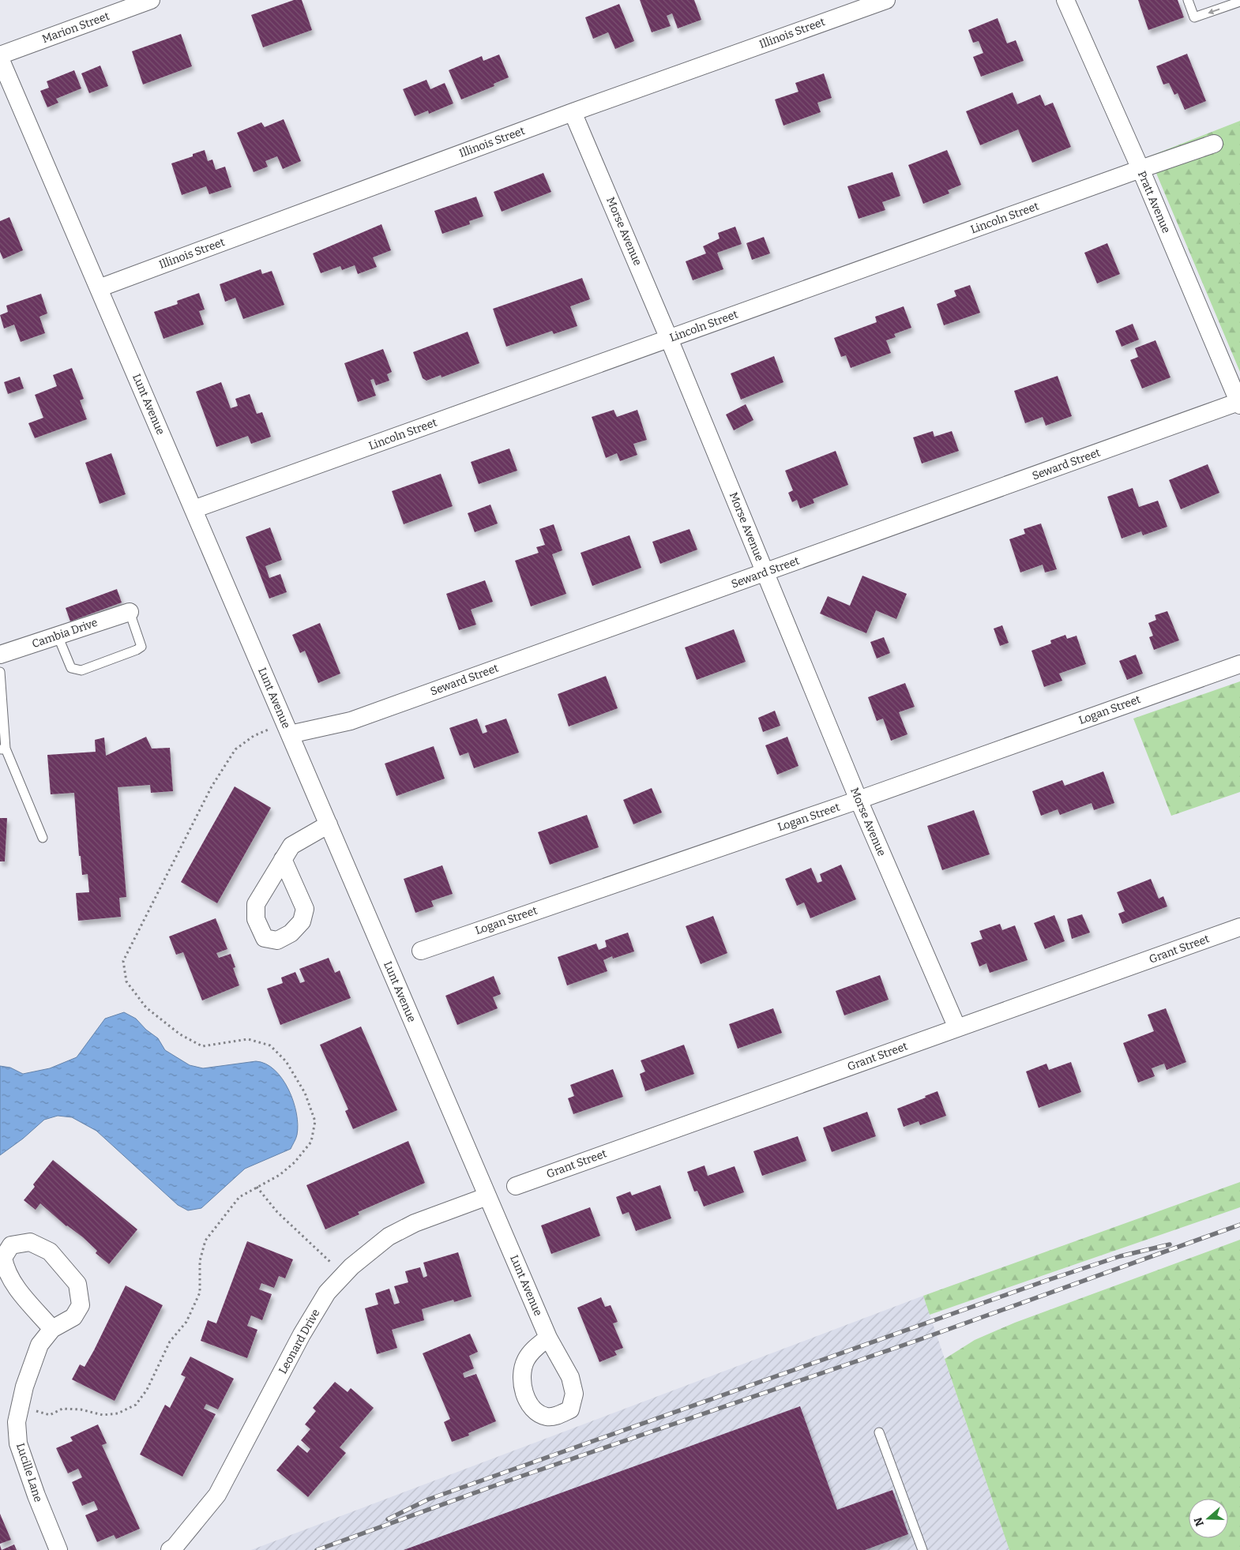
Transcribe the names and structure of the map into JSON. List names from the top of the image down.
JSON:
{
  "streets": {
    "street": [
      "Marion Street",
      "Illinois Street",
      "Pratt Avenue",
      "Lincoln Street",
      "Morse Avenue",
      "Lunt Avenue",
      "Seward Street",
      "Cambia Drive",
      "Logan Street",
      "Grant Street",
      "Leonard Drive",
      "Lucille Lane"
    ]
  },
  "crossings": [
    ["Marion Street", "Lunt Avenue"],
    ["Illinois Street", "Morse Avenue"],
    ["Illinois Street", "Lunt Avenue"],
    ["Pratt Avenue", "Lincoln Street"],
    ["Pratt Avenue", "Seward Street"],
    ["Lincoln Street", "Morse Avenue"],
    ["Lincoln Street", "Lunt Avenue"],
    ["Morse Avenue", "Seward Street"],
    ["Morse Avenue", "Logan Street"],
    ["Morse Avenue", "Grant Street"],
    ["Lunt Avenue", "Seward Street"],
    ["Lunt Avenue", "Leonard Drive"]
  ],
  "north": "left"
}
